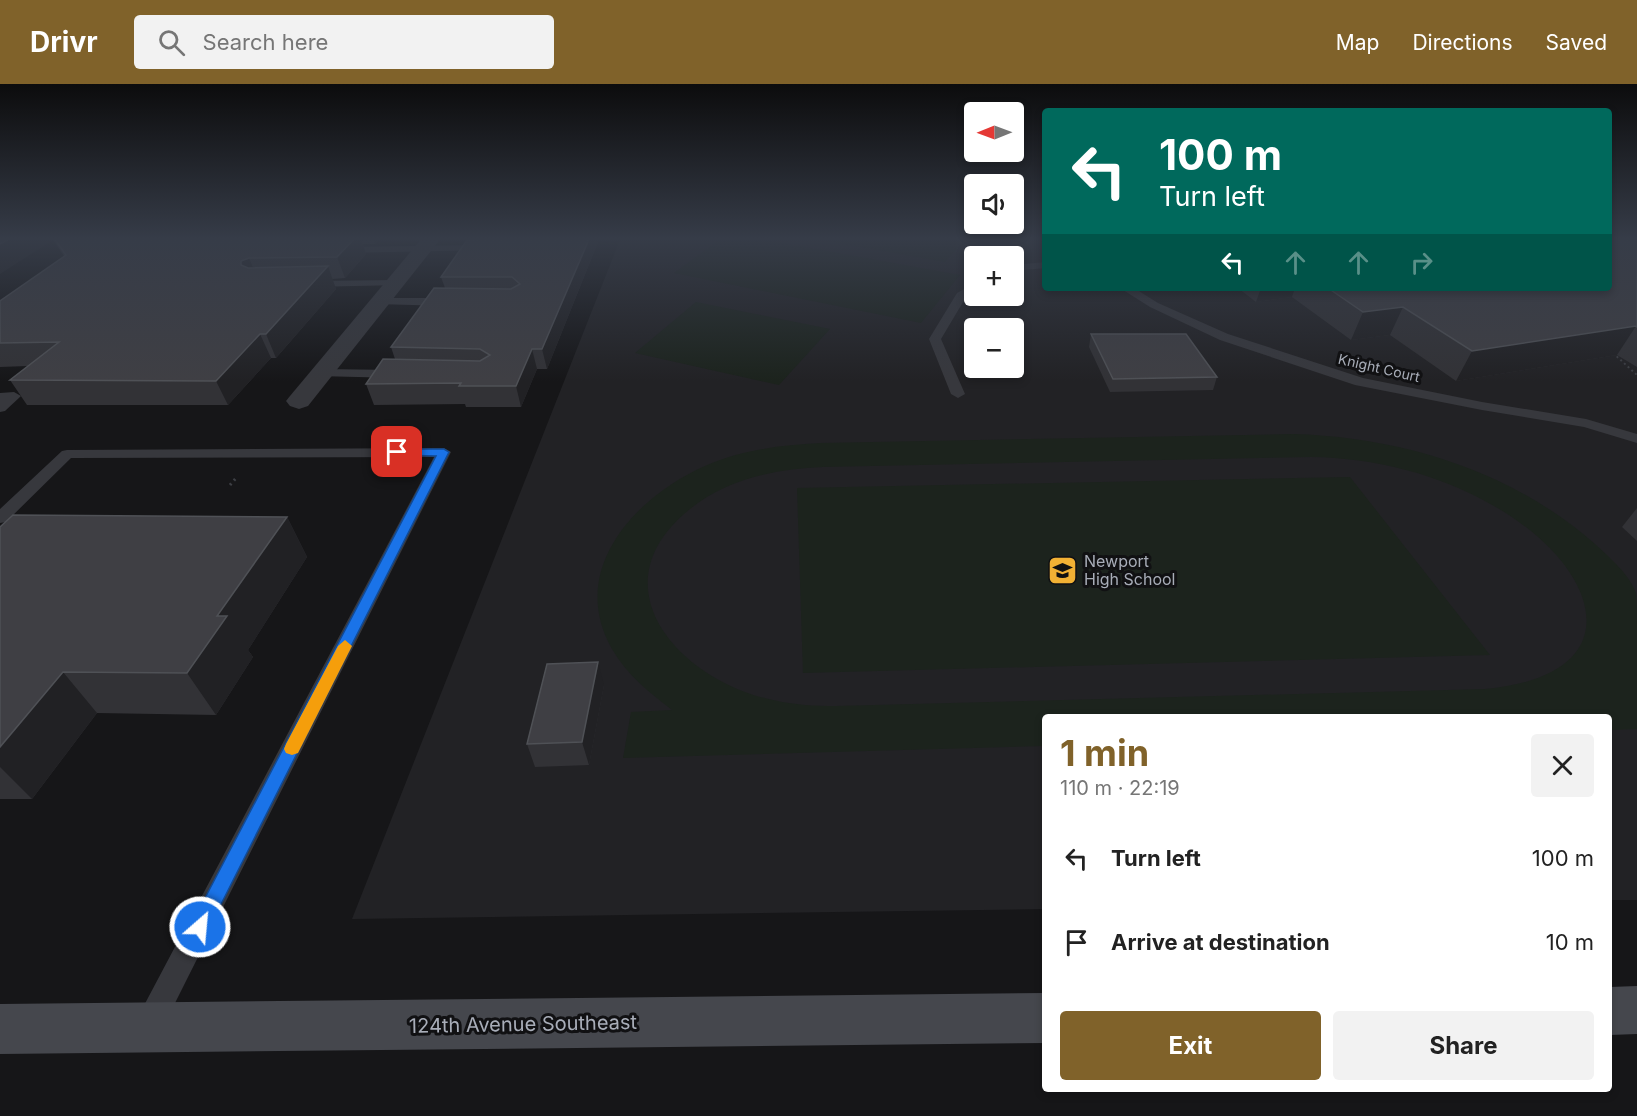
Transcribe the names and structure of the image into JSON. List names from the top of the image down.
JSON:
{
  "streets": {
    "street": ["124th Avenue Southeast"],
    "lane": ["Knight Court"]
  },
  "places": {
    "school or university": ["Newport High School"]
  },
  "north": "left",
  "page": {
    "header": "Drivr",
    "search": "Search here",
    "nav": ["Map", "Directions", "Saved"],
    "map_buttons": ["+", "−"],
    "turn": ["100 m", "Turn left"],
    "heading": ["1 min", "110 m · 22:19"],
    "list": [
      {
        "name": "Turn left",
        "value": "100 m"
      },
      {
        "name": "Arrive at destination",
        "value": "10 m"
      }
    ],
    "buttons": ["Exit", "Share"]
  }
}
